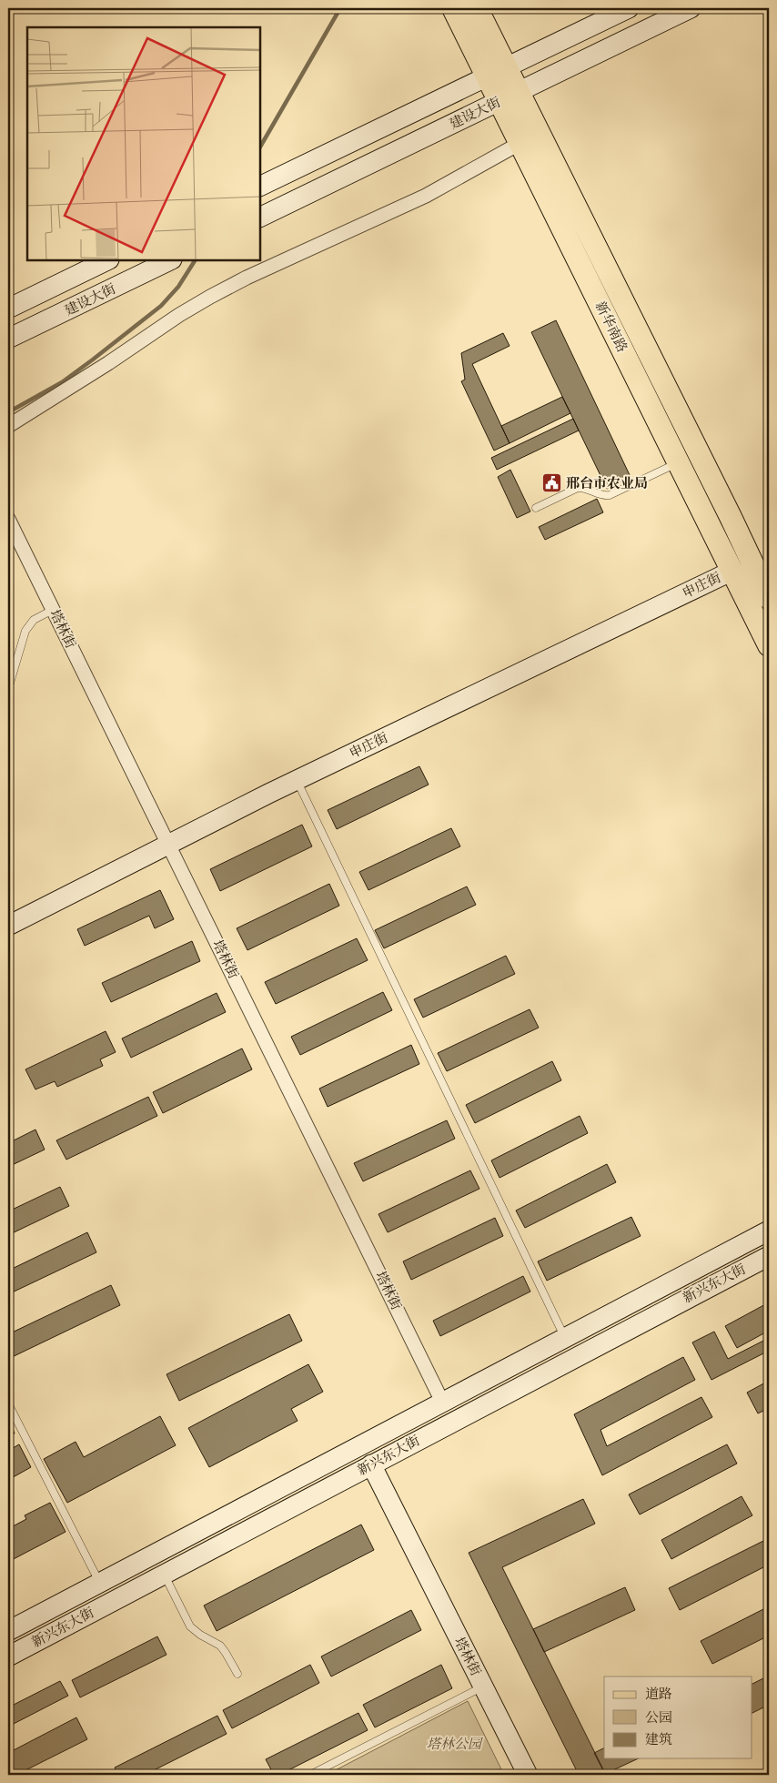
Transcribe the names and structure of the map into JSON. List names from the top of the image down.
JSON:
{
  "streets": {
    "main road": ["新华南路"],
    "street": [
      "建设大街",
      "申庄街",
      "塔林街",
      "新兴东大街"
    ]
  },
  "crossings": [
    ["建设大街", "新华南路"],
    ["新华南路", "申庄街"],
    ["申庄街", "塔林街"],
    ["塔林街", "新兴东大街"]
  ],
  "parks": ["塔林公园"],
  "places": {
    "public building": ["邢台市农业局"]
  },
  "legend": ["道路", "公园", "建筑"]
}
